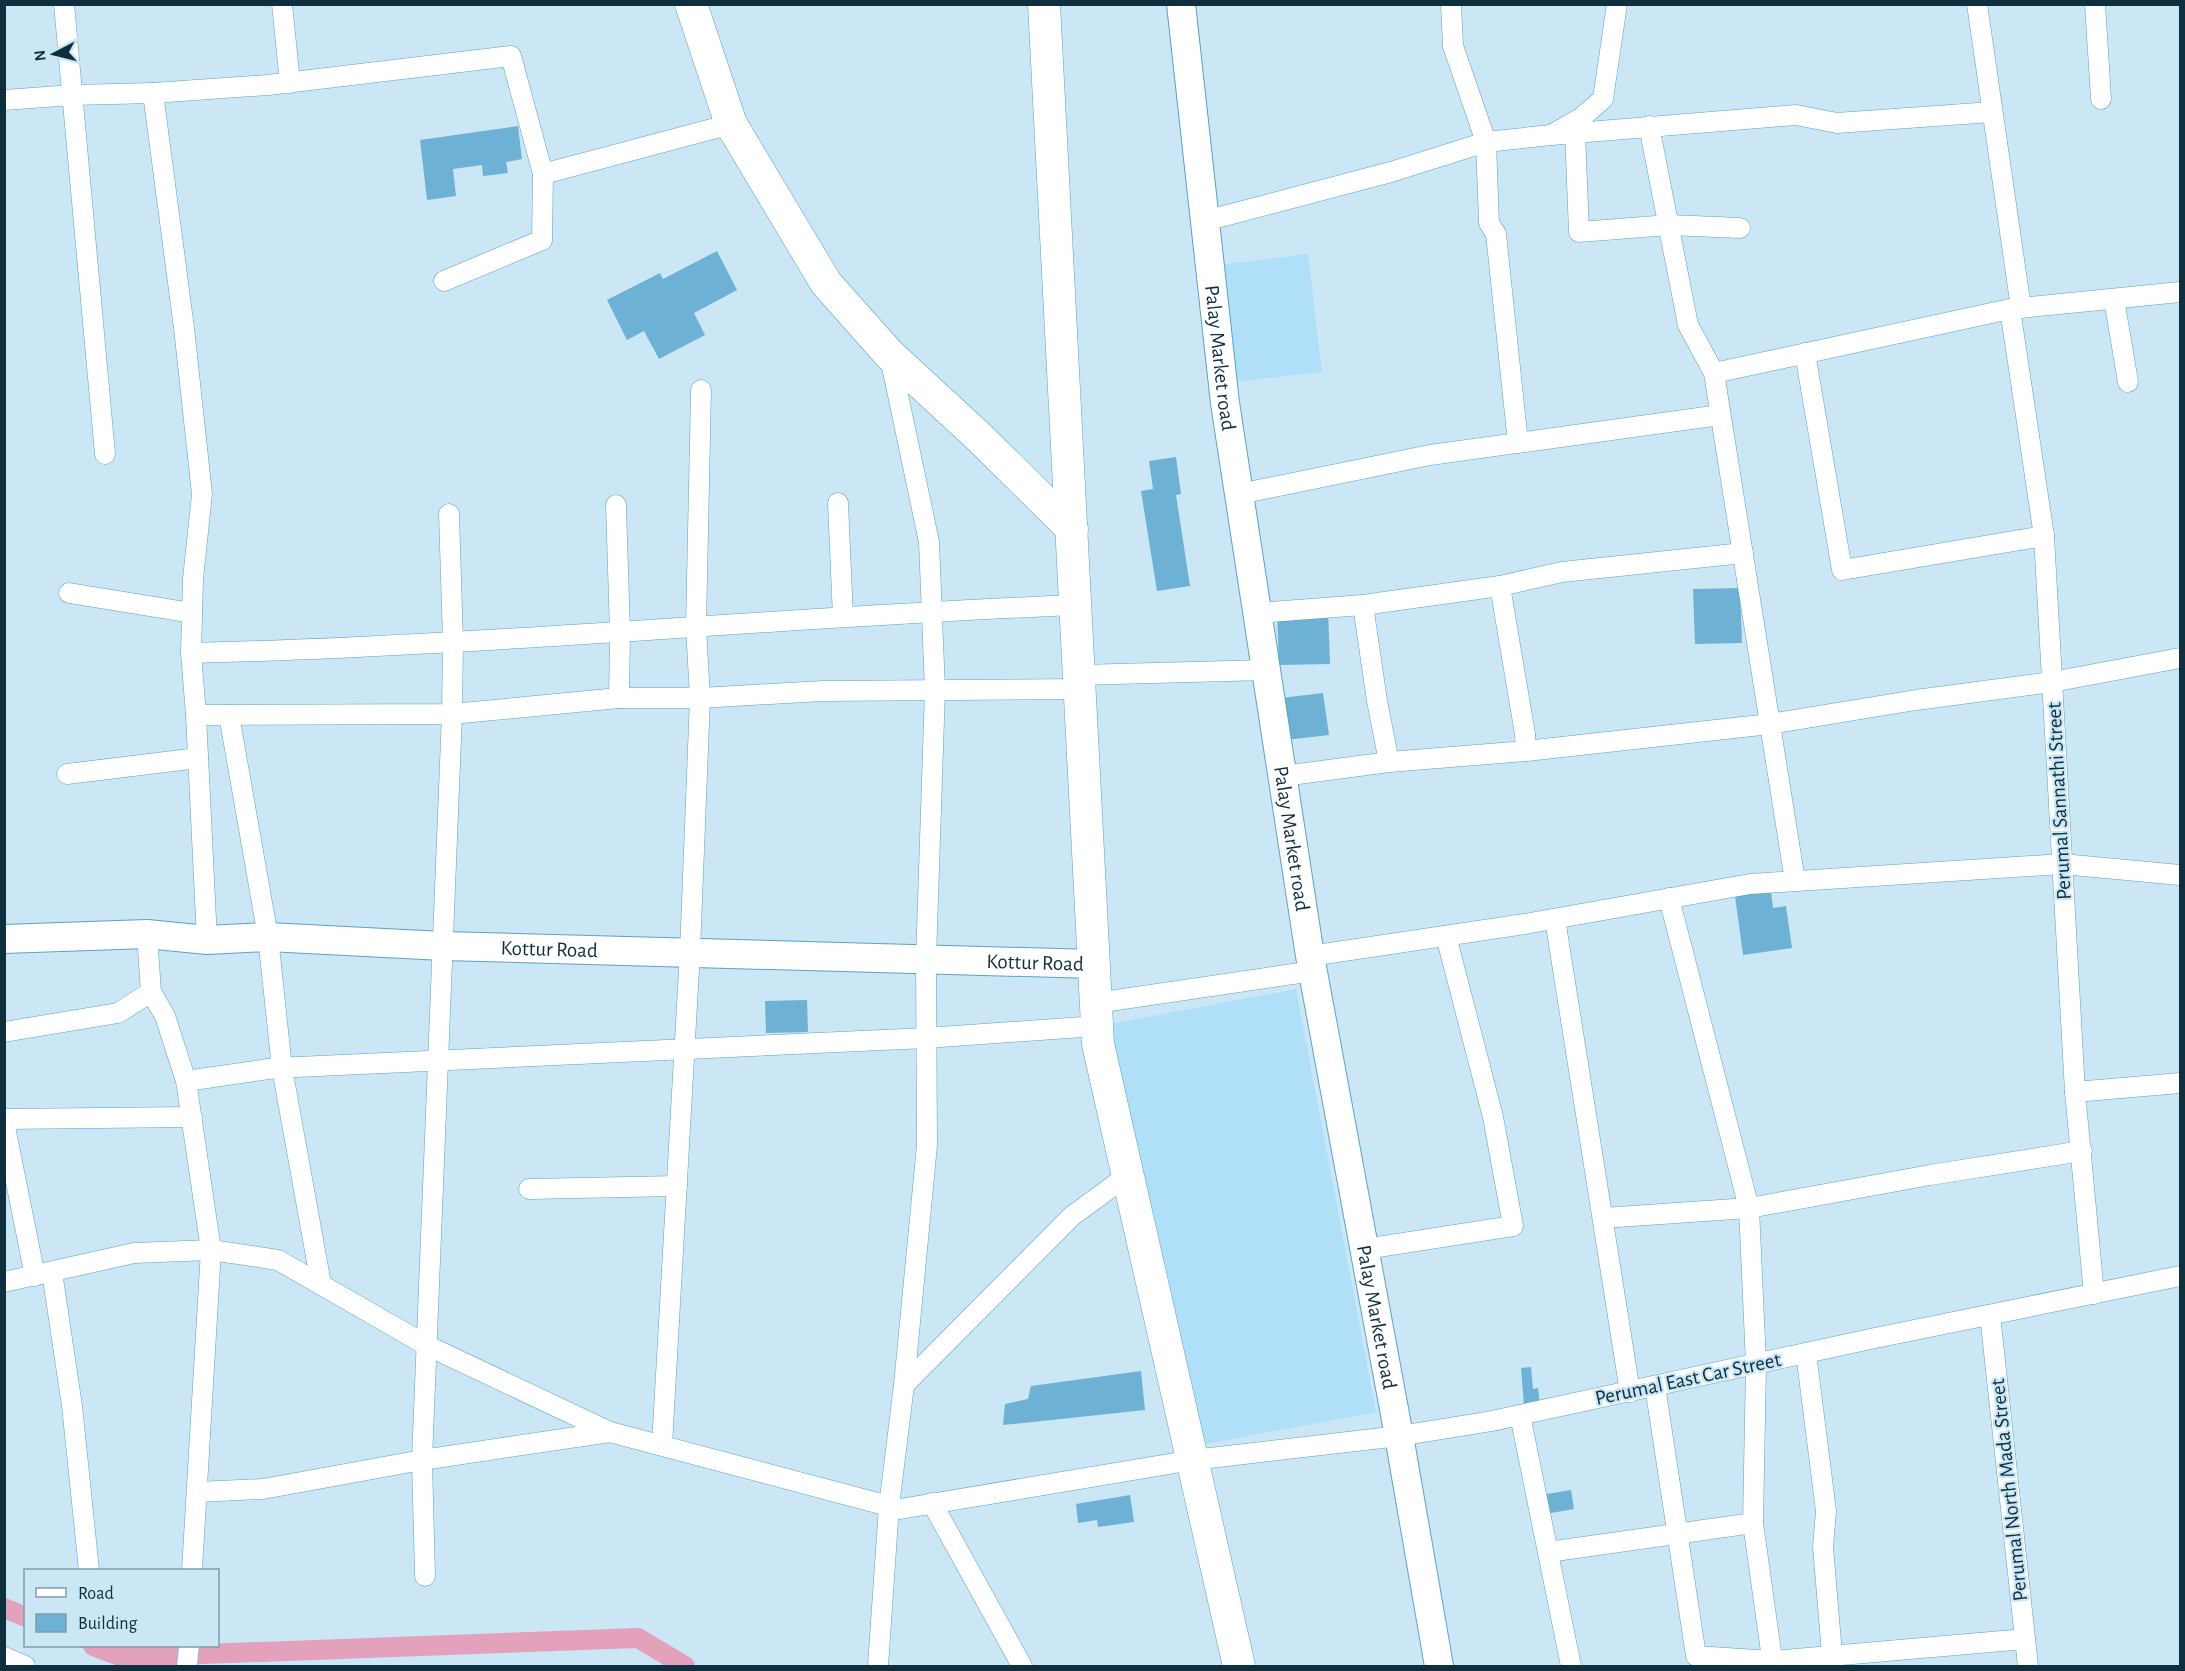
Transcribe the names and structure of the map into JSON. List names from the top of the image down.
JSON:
{
  "streets": {
    "street": [
      "Palay Market road",
      "Perumal Sannathi Street",
      "Kottur Road",
      "Perumal East Car Street",
      "Perumal North Mada Street"
    ]
  },
  "crossings": [
    ["Palay Market road", "Perumal East Car Street"],
    ["Perumal Sannathi Street", "Perumal East Car Street"],
    ["Perumal East Car Street", "Perumal North Mada Street"]
  ],
  "legend": ["Road", "Building"],
  "north": "left"
}
